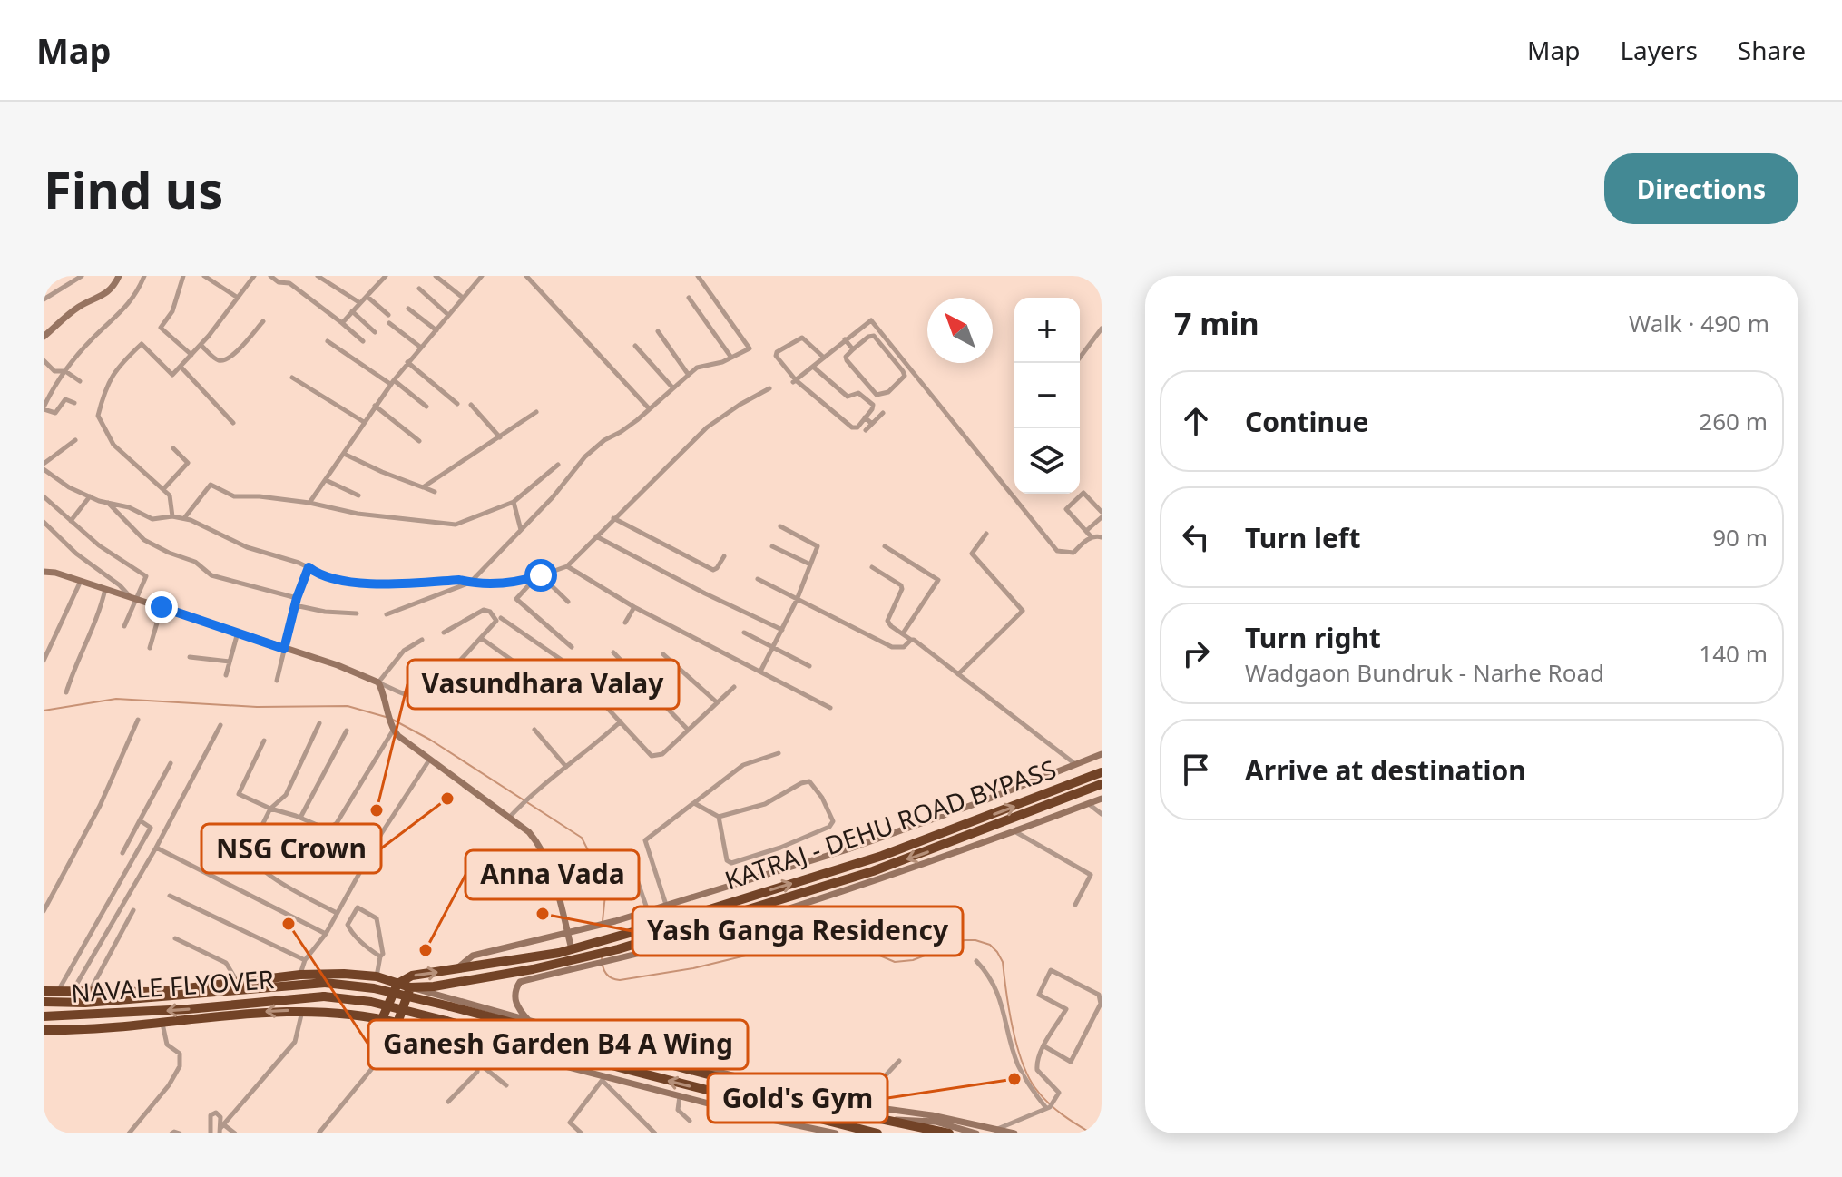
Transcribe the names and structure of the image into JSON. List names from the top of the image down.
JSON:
{
  "streets": {
    "highway": ["KATRAJ - DEHU ROAD BYPASS", "NAVALE FLYOVER"]
  },
  "places": [
    "NSG Crown",
    "Vasundhara Valay",
    "Yash Ganga Residency",
    "Ganesh Garden B4 A Wing",
    "Anna Vada",
    "Gold's Gym"
  ],
  "north": "top left",
  "page": {
    "header": "Map",
    "nav": ["Map", "Layers", "Share"],
    "buttons": "Directions",
    "title": "Find us",
    "heading": ["7 min", "Walk · 490 m"],
    "map_buttons": ["+", "−"],
    "list": [
      ["Continue", "260 m"],
      ["Turn left", "90 m"],
      ["Turn right", "Wadgaon Bundruk - Narhe Road", "140 m"],
      "Arrive at destination"
    ]
  }
}
